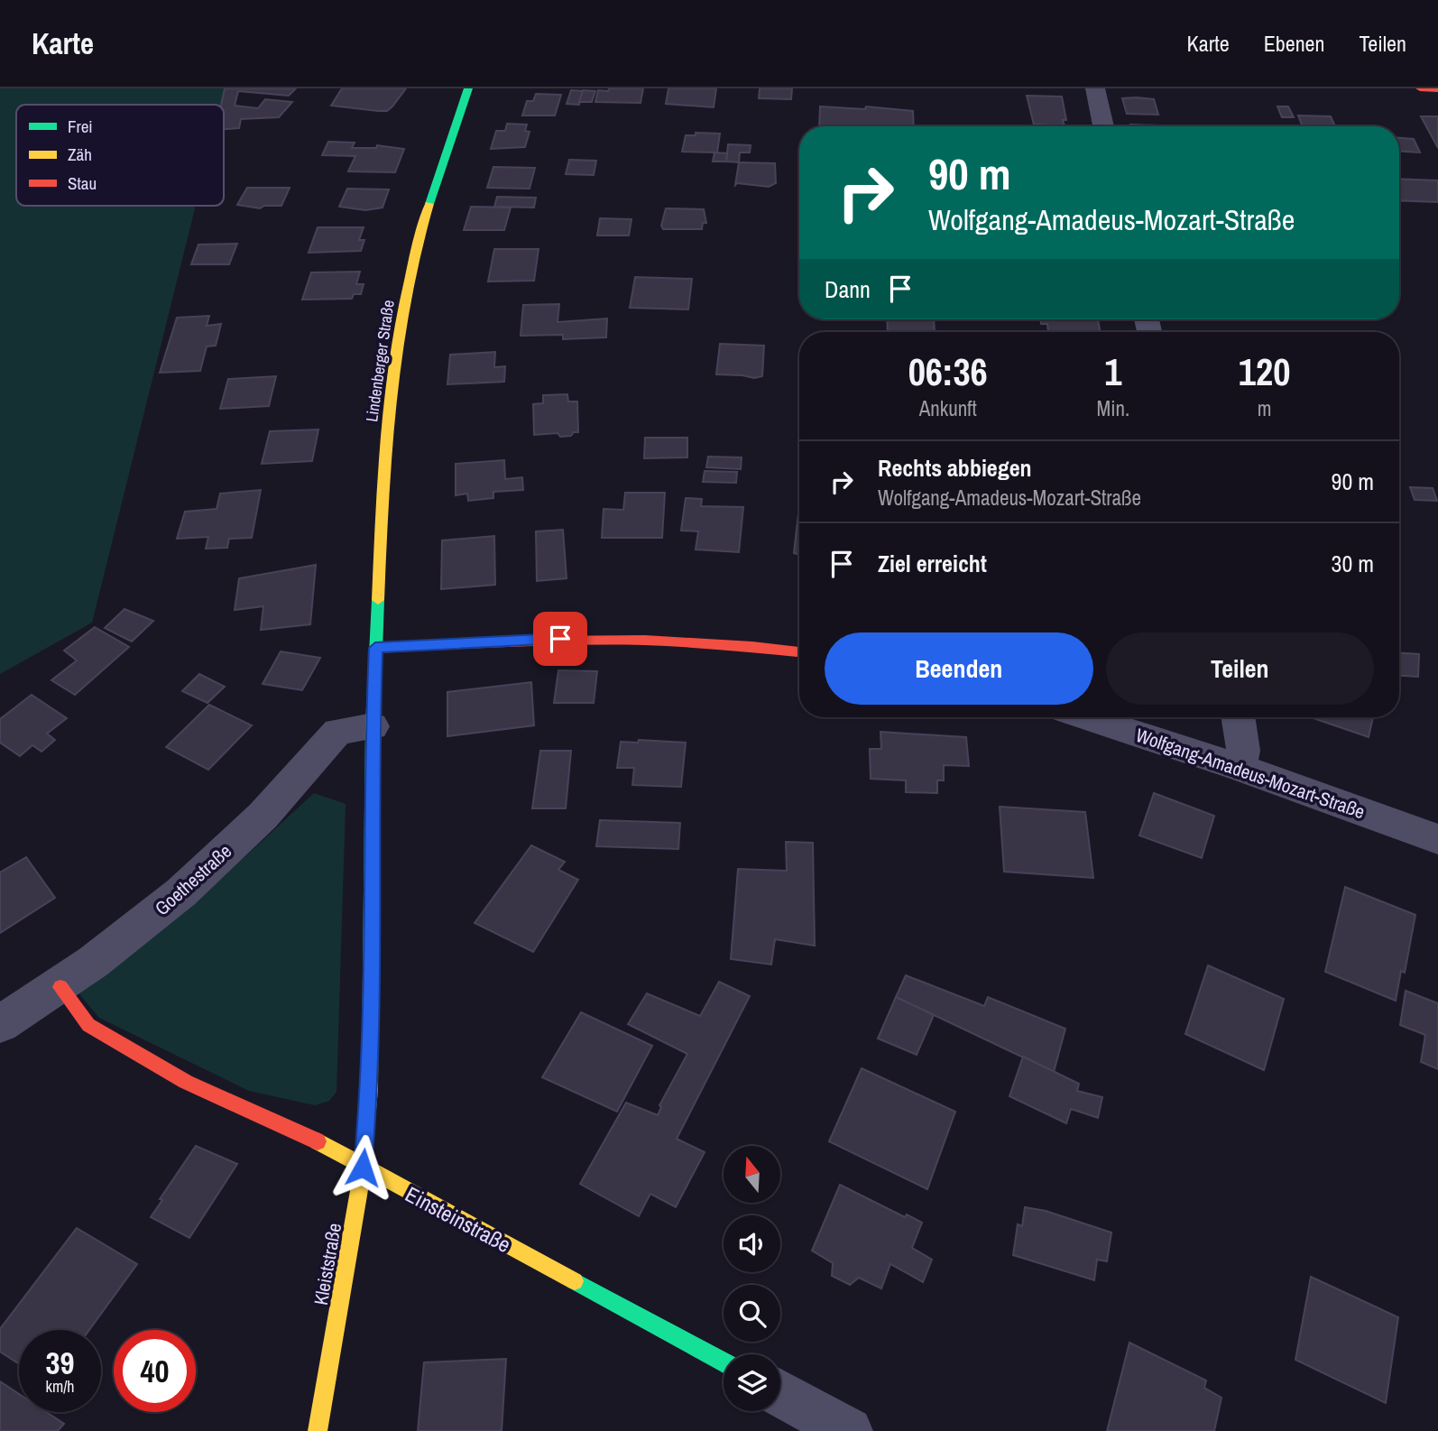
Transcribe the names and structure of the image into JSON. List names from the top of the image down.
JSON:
{
  "streets": {
    "street": [
      "Lindenberger Straße",
      "Wolfgang-Amadeus-Mozart-Straße",
      "Goethestraße",
      "Einsteinstraße",
      "Kleiststraße"
    ]
  },
  "crossings": [
    ["Lindenberger Straße", "Kleiststraße"],
    ["Goethestraße", "Einsteinstraße"],
    ["Goethestraße", "Kleiststraße"],
    ["Einsteinstraße", "Kleiststraße"]
  ],
  "legend": ["Frei", "Zäh", "Stau"],
  "north": "top",
  "page": {
    "header": "Karte",
    "nav": ["Karte", "Ebenen", "Teilen"],
    "turn": ["90 m", "Wolfgang-Amadeus-Mozart-Straße"],
    "then": "Dann",
    "eta": [
      "06:36",
      "Ankunft",
      "1",
      "Min.",
      "120",
      "m"
    ],
    "list": [
      {
        "name": "Rechts abbiegen",
        "note": "Wolfgang-Amadeus-Mozart-Straße",
        "value": "90 m"
      },
      {
        "name": "Ziel erreicht",
        "value": "30 m"
      }
    ],
    "buttons": ["Beenden", "Teilen"],
    "speed": "39 km/h",
    "limit": "40"
  }
}
